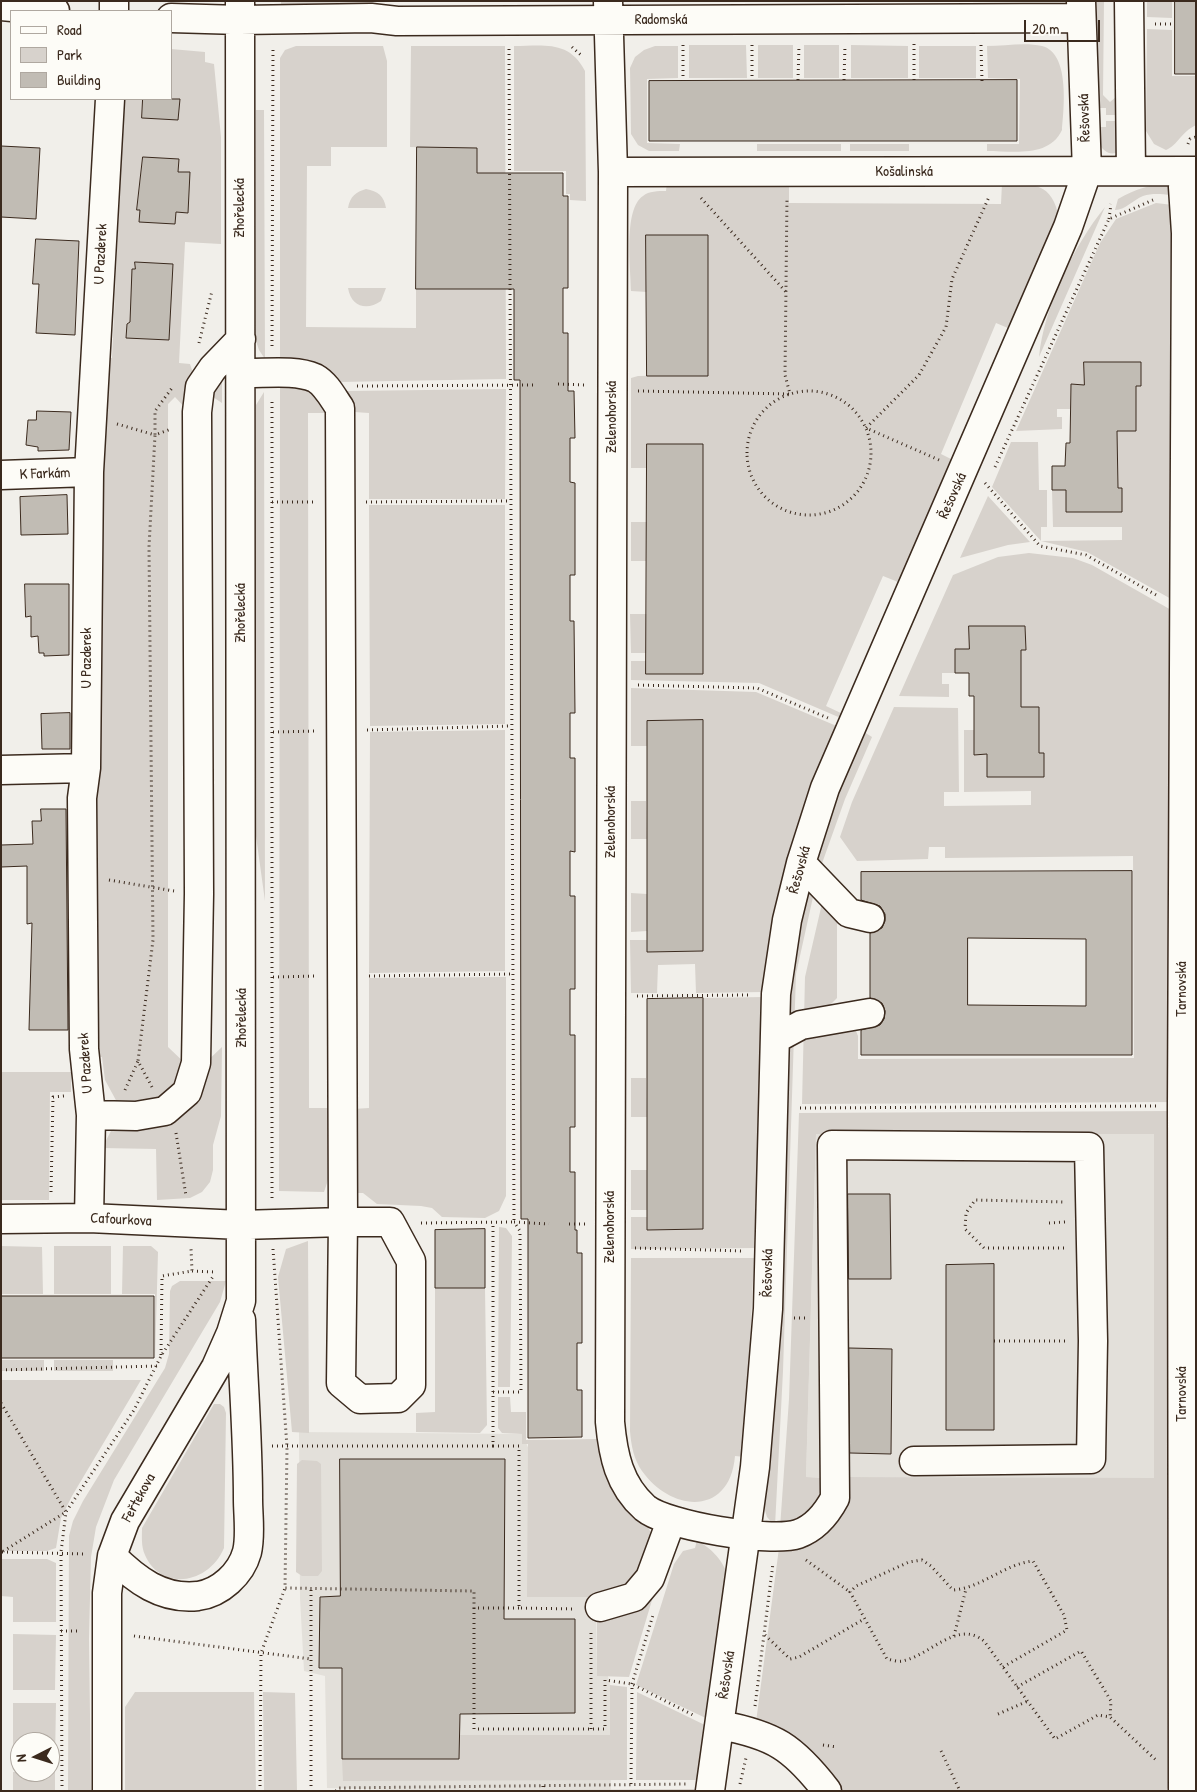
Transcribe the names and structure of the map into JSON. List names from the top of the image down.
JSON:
{
  "streets": {
    "street": [
      "Radomská",
      "Řešovská",
      "Košalinská",
      "Zhořelecká",
      "U Pazderek",
      "Zelenohorská",
      "K Farkám",
      "Tarnovská",
      "Cafourkova",
      "Feřtekova"
    ]
  },
  "crossings": [
    ["Radomská", "Řešovská"],
    ["Radomská", "Zhořelecká"],
    ["Radomská", "Zelenohorská"],
    ["Řešovská", "Košalinská"],
    ["Řešovská", "Zelenohorská"],
    ["Košalinská", "Zelenohorská"],
    ["Košalinská", "Tarnovská"],
    ["Zhořelecká", "Cafourkova"],
    ["Zhořelecká", "Feřtekova"],
    ["U Pazderek", "K Farkám"],
    ["U Pazderek", "Cafourkova"],
    ["Cafourkova", "Feřtekova"]
  ],
  "legend": ["Road", "Park", "Building"],
  "scale_bar": "20 m",
  "north": "left"
}
